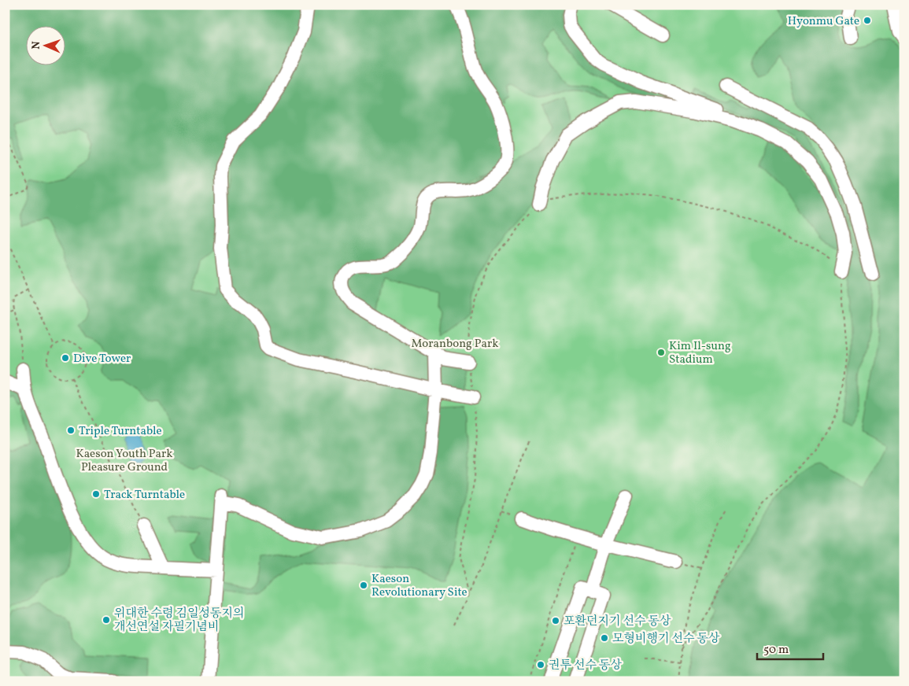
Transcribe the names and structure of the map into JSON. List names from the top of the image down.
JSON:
{
  "parks": ["Moranbong Park", "Kaeson Youth Park Pleasure Ground"],
  "places": [
    "Hyonmu Gate",
    "Kim Il-sung Stadium",
    "Dive Tower",
    "Triple Turntable",
    "Track Turntable",
    "Kaeson Revolutionary Site",
    "위대한 수령 김일성동지의 개선연설 자필기념비",
    "포환던지기 선수 동상",
    "모형비행기 선수 동상",
    "권투 선수 동상"
  ],
  "scale_bar": "50 m",
  "north": "left"
}
